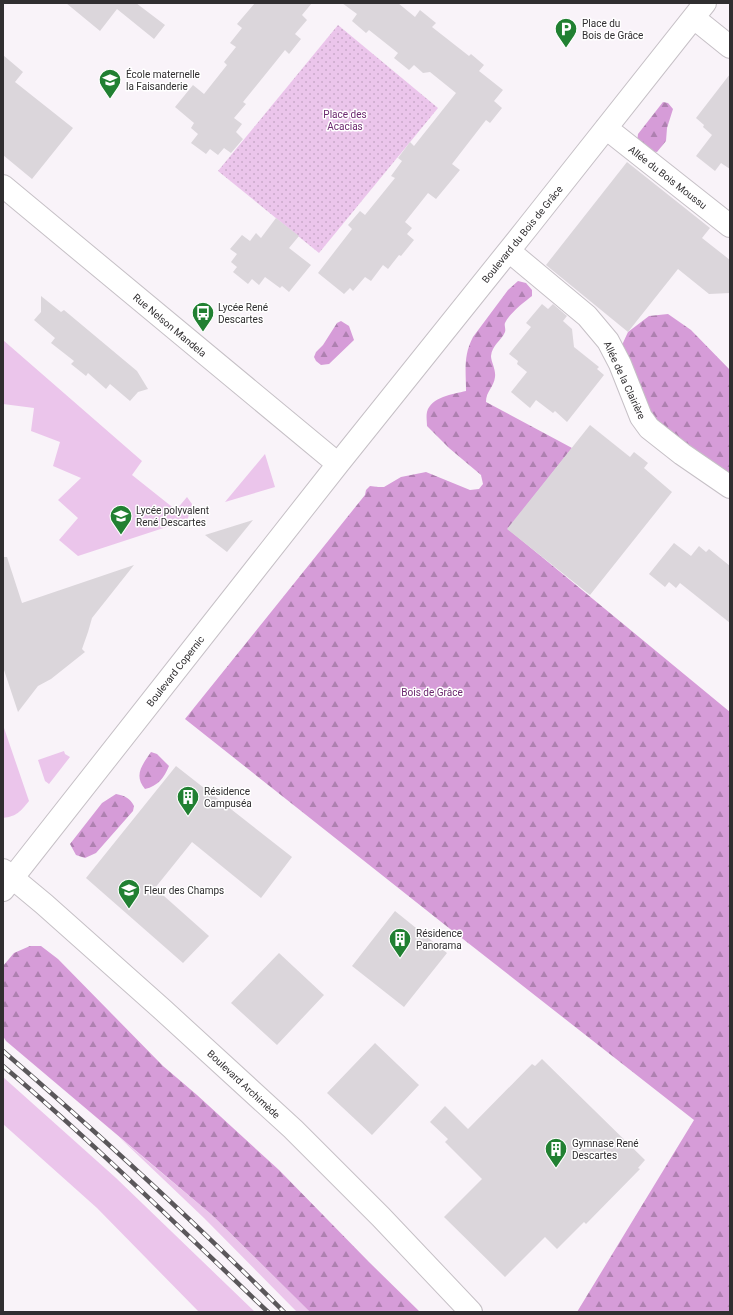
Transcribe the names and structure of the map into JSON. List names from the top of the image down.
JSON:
{
  "streets": {
    "street": [
      "Allée du Bois Moussu",
      "Boulevard du Bois de Grâce",
      "Rue Nelson Mandela",
      "Allée de la Clairière",
      "Boulevard Copernic",
      "Boulevard Archimède"
    ]
  },
  "crossings": [
    ["Allée du Bois Moussu", "Boulevard du Bois de Grâce"],
    ["Boulevard du Bois de Grâce", "Rue Nelson Mandela"],
    ["Boulevard du Bois de Grâce", "Allée de la Clairière"],
    ["Boulevard du Bois de Grâce", "Boulevard Copernic"],
    ["Rue Nelson Mandela", "Boulevard Copernic"],
    ["Boulevard Copernic", "Boulevard Archimède"]
  ],
  "parks": ["Place des Acacias", "Bois de Grâce"],
  "places": {
    "parking": ["Place du Bois de Grâce"],
    "school or university": ["École maternelle la Faisanderie", "Lycée polyvalent René Descartes", "Fleur des Champs"],
    "bus stop": ["Lycée René Descartes"],
    "building": ["Résidence Campuséa", "Résidence Panorama", "Gymnase René Descartes"]
  }
}
